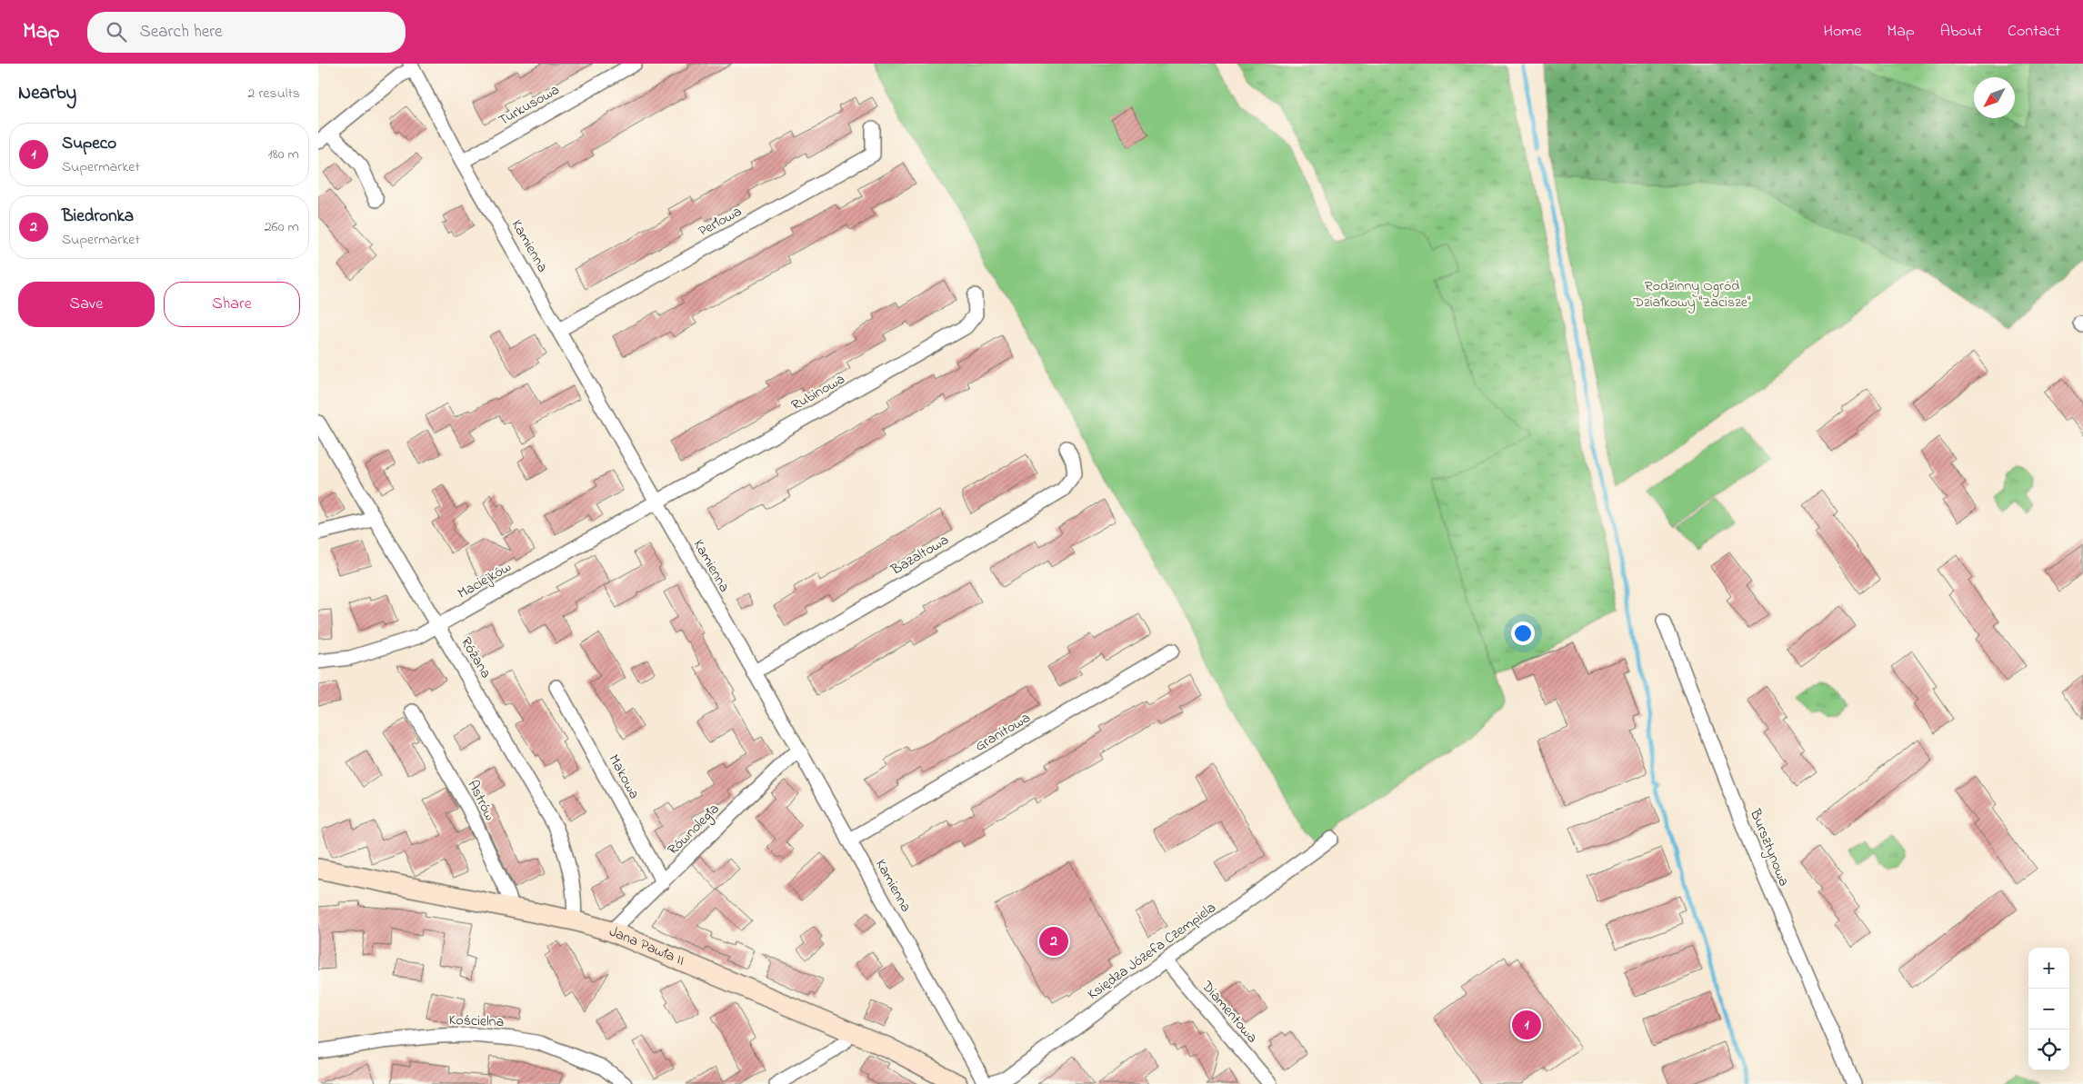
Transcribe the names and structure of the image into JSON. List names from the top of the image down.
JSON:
{
  "streets": {
    "street": [
      "Turkusowa",
      "Perłowa",
      "Kamienna",
      "Rubinowa",
      "Bazaltowa",
      "Maciejków",
      "Różana",
      "Granitowa",
      "Makowa",
      "Astrów",
      "Równoległa",
      "Bursztynowa",
      "Jana Pawła II",
      "Księdza Józefa Czempiela",
      "Diamentowa",
      "Kościelna"
    ]
  },
  "crossings": [
    ["Turkusowa", "Kamienna"],
    ["Perłowa", "Kamienna"],
    ["Kamienna", "Rubinowa"],
    ["Kamienna", "Bazaltowa"],
    ["Kamienna", "Maciejków"],
    ["Kamienna", "Granitowa"],
    ["Kamienna", "Równoległa"],
    ["Kamienna", "Księdza Józefa Czempiela"],
    ["Rubinowa", "Maciejków"],
    ["Maciejków", "Różana"],
    ["Różana", "Jana Pawła II"],
    ["Makowa", "Równoległa"],
    ["Astrów", "Jana Pawła II"],
    ["Równoległa", "Jana Pawła II"],
    ["Księdza Józefa Czempiela", "Diamentowa"]
  ],
  "parks": ["Rodzinny Ogród Działkowy \"Zacisze\""],
  "north": "bottom left",
  "page": {
    "header": "Map",
    "search": "Search here",
    "nav": [
      "Home",
      "Map",
      "About",
      "Contact"
    ],
    "heading": ["Nearby", "2 results"],
    "list": [
      {
        "mark": "1",
        "name": "Supeco",
        "note": "Supermarket",
        "value": "180 m"
      },
      {
        "mark": "2",
        "name": "Biedronka",
        "note": "Supermarket",
        "value": "260 m"
      }
    ],
    "buttons": ["Save", "Share"],
    "pins": ["2", "1"],
    "map_buttons": ["+", "−"]
  }
}
